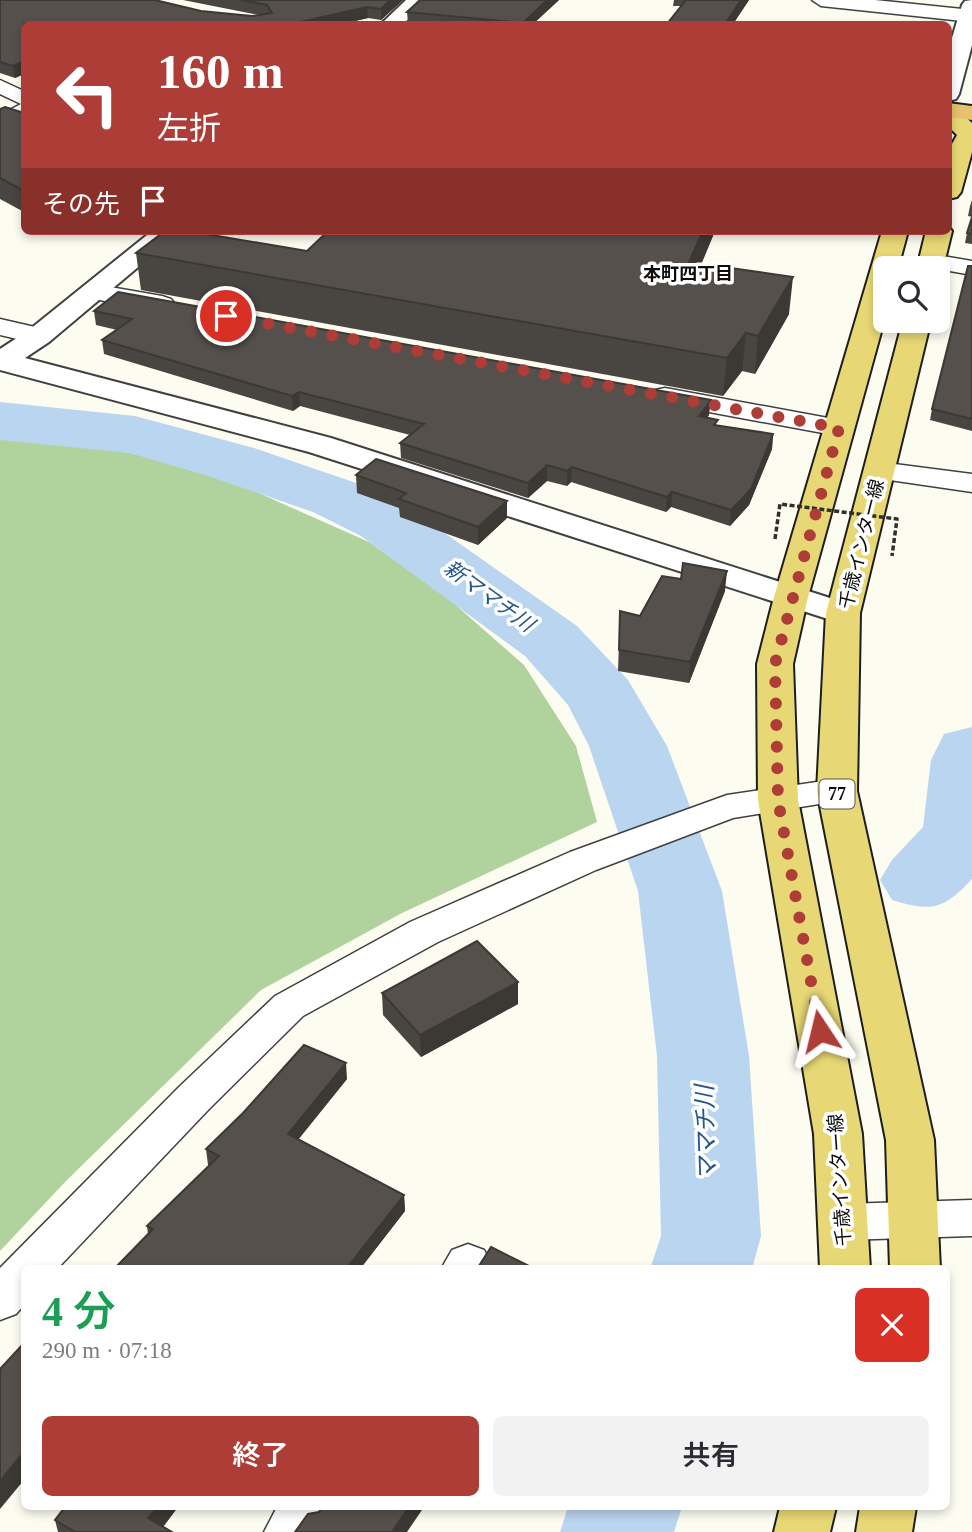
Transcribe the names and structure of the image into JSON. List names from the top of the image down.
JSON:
{
  "streets": {
    "main road": ["千歳インター線", "77"]
  },
  "districts": ["本町四丁目"],
  "water": ["新ママチ川", "ママチ川"],
  "page": {
    "turn": ["160 m", "左折"],
    "then": "その先",
    "heading": ["4 分", "290 m · 07:18"],
    "buttons": ["終了", "共有"]
  }
}
